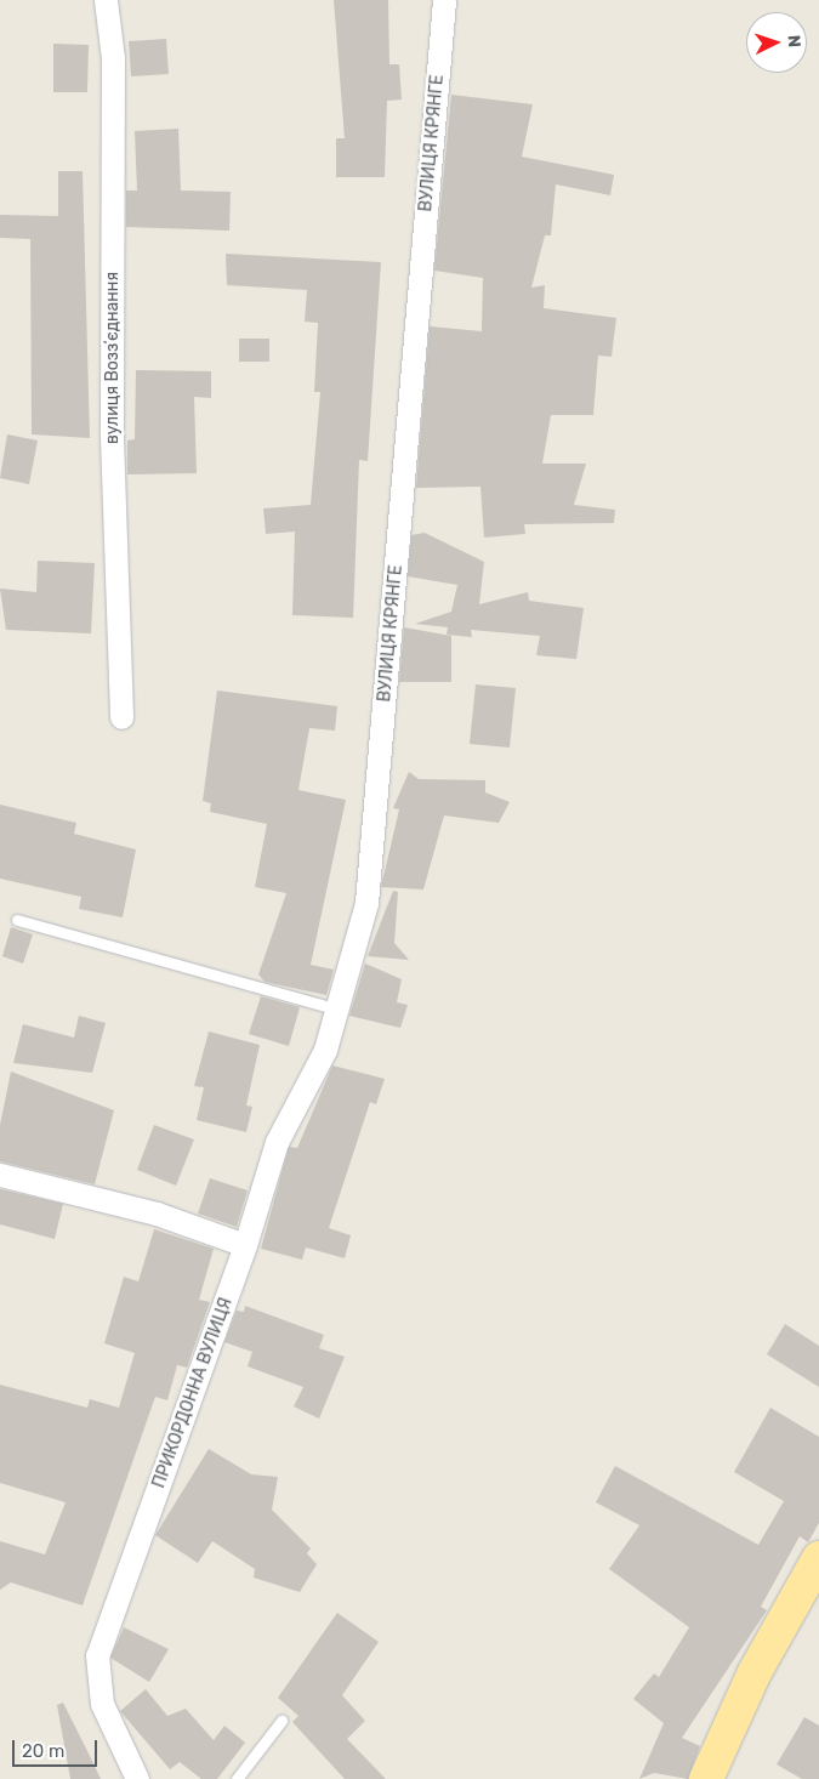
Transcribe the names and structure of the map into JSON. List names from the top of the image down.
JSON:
{
  "streets": {
    "street": ["ВУЛИЦЯ КРЯНГЕ", "вулиця Воззʼєднання", "ПРИКОРДОННА ВУЛИЦЯ"]
  },
  "crossings": [
    ["ВУЛИЦЯ КРЯНГЕ", "ПРИКОРДОННА ВУЛИЦЯ"]
  ],
  "scale_bar": "20 m",
  "north": "right"
}
